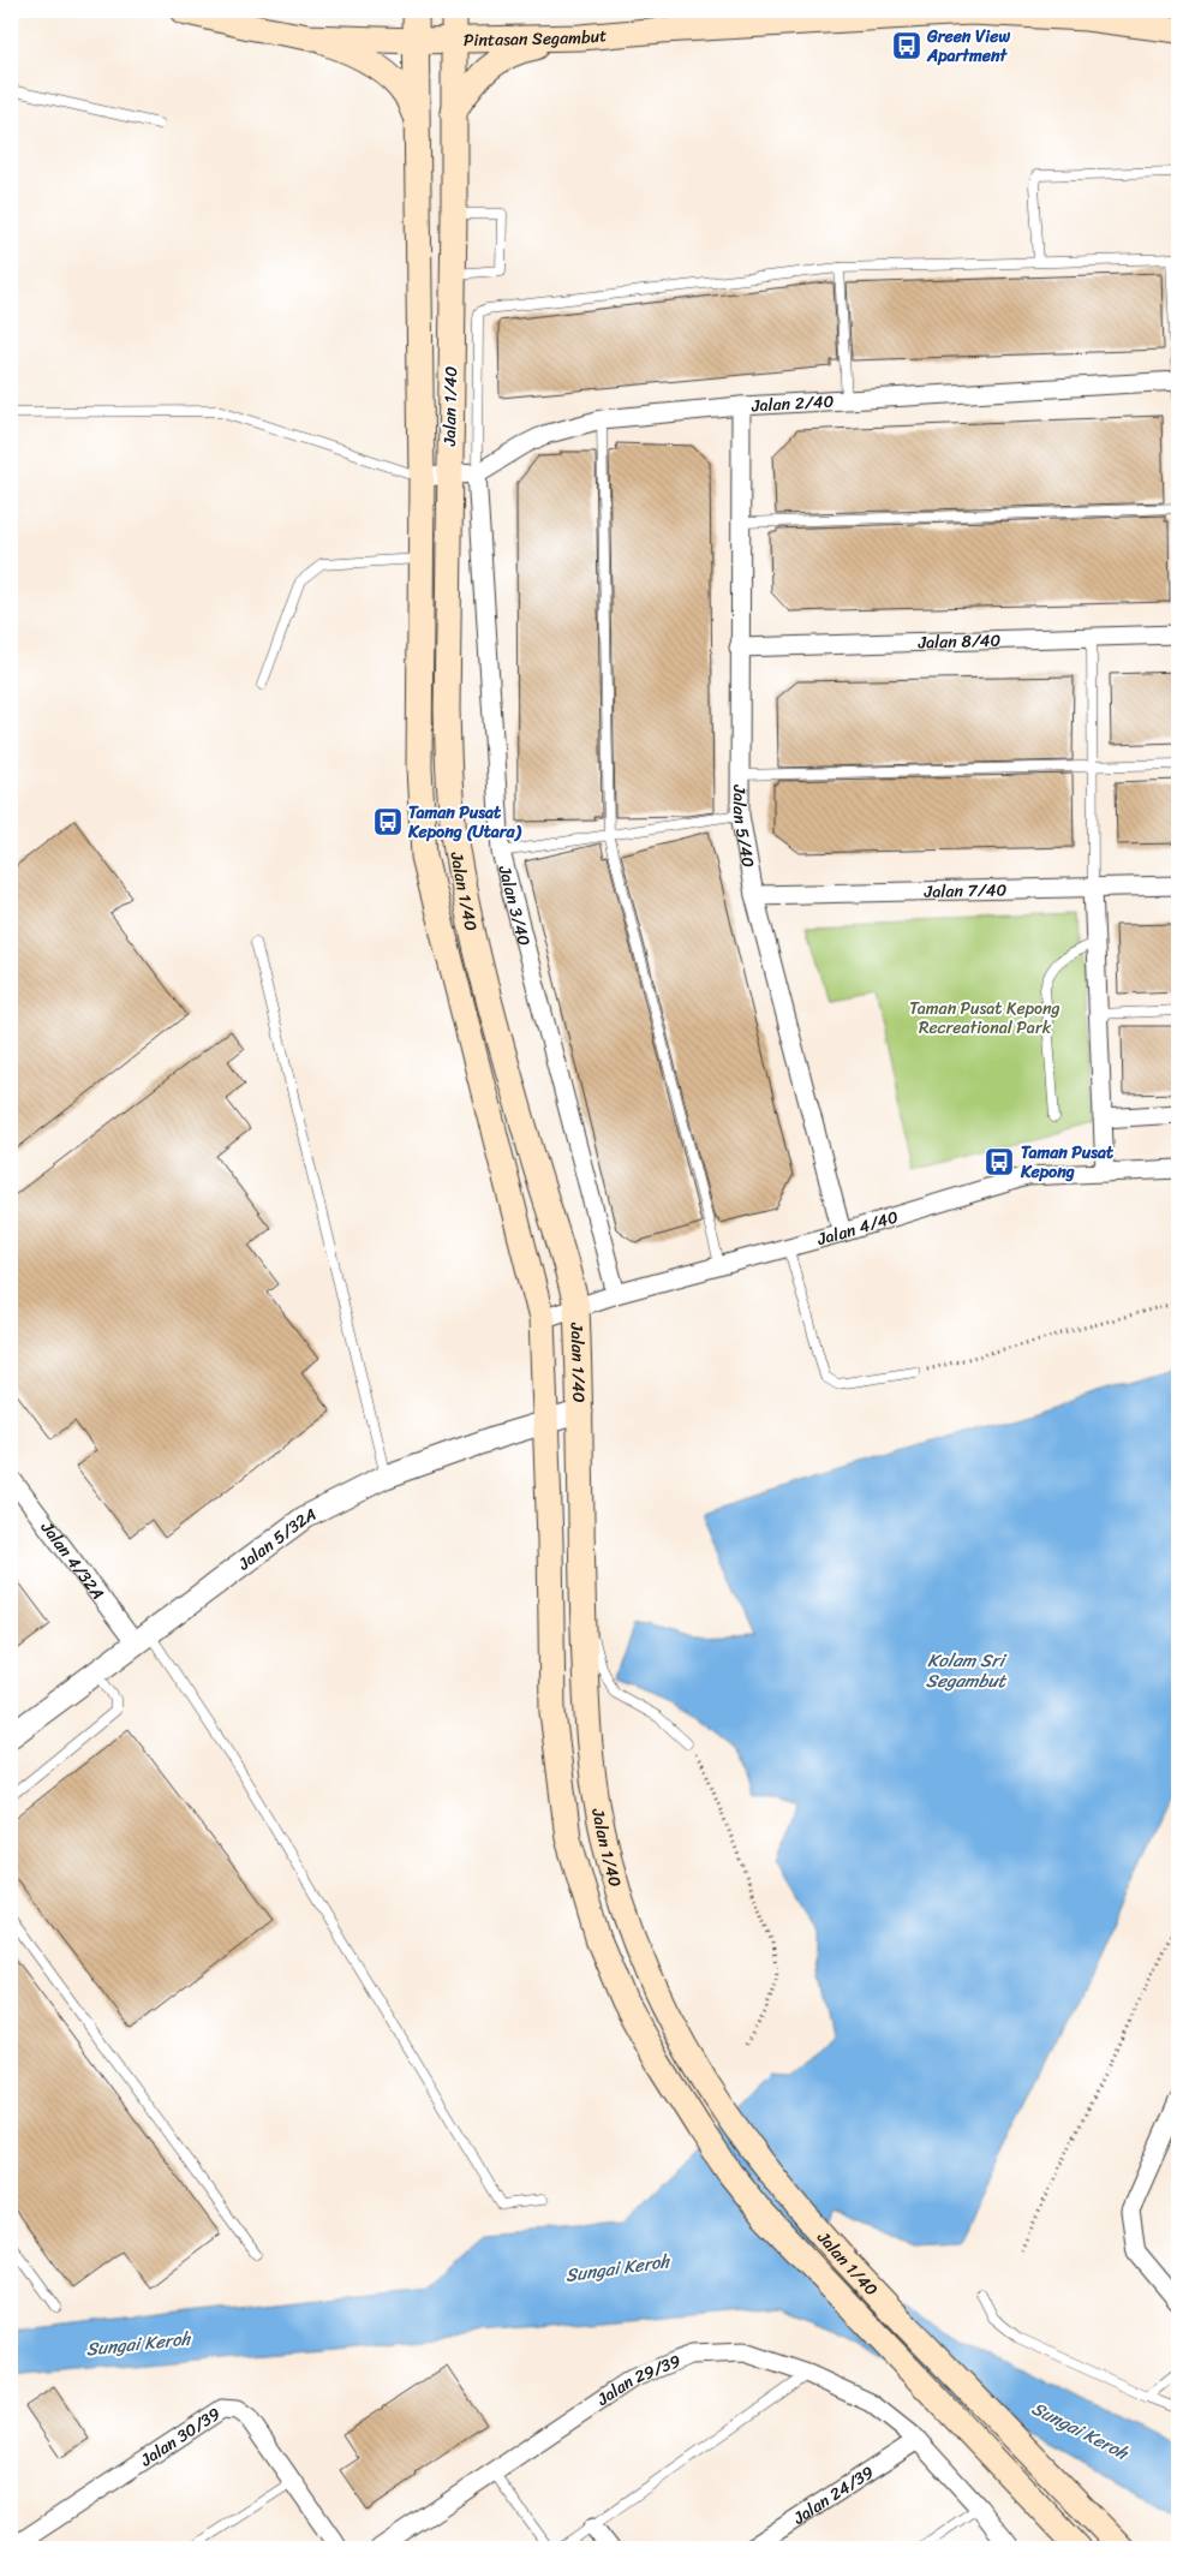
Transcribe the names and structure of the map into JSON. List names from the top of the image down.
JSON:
{
  "streets": {
    "main road": ["Pintasan Segambut", "Jalan 1/40"],
    "street": [
      "Jalan 2/40",
      "Jalan 8/40",
      "Jalan 5/40",
      "Jalan 7/40",
      "Jalan 3/40",
      "Jalan 4/40",
      "Jalan 5/32A",
      "Jalan 4/32A",
      "Jalan 29/39",
      "Jalan 30/39",
      "Jalan 24/39"
    ]
  },
  "crossings": [
    ["Pintasan Segambut", "Jalan 1/40"],
    ["Jalan 2/40", "Jalan 1/40"],
    ["Jalan 2/40", "Jalan 5/40"],
    ["Jalan 2/40", "Jalan 3/40"],
    ["Jalan 1/40", "Jalan 4/40"],
    ["Jalan 1/40", "Jalan 5/32A"],
    ["Jalan 8/40", "Jalan 5/40"],
    ["Jalan 5/40", "Jalan 7/40"],
    ["Jalan 5/40", "Jalan 4/40"],
    ["Jalan 3/40", "Jalan 4/40"],
    ["Jalan 5/32A", "Jalan 4/32A"],
    ["Jalan 29/39", "Jalan 24/39"]
  ],
  "water": ["Kolam Sri Segambut", "Sungai Keroh"],
  "parks": ["Taman Pusat Kepong Recreational Park"],
  "places": {
    "bus stop": ["Green View Apartment", "Taman Pusat Kepong (Utara)", "Taman Pusat Kepong"]
  }
}
